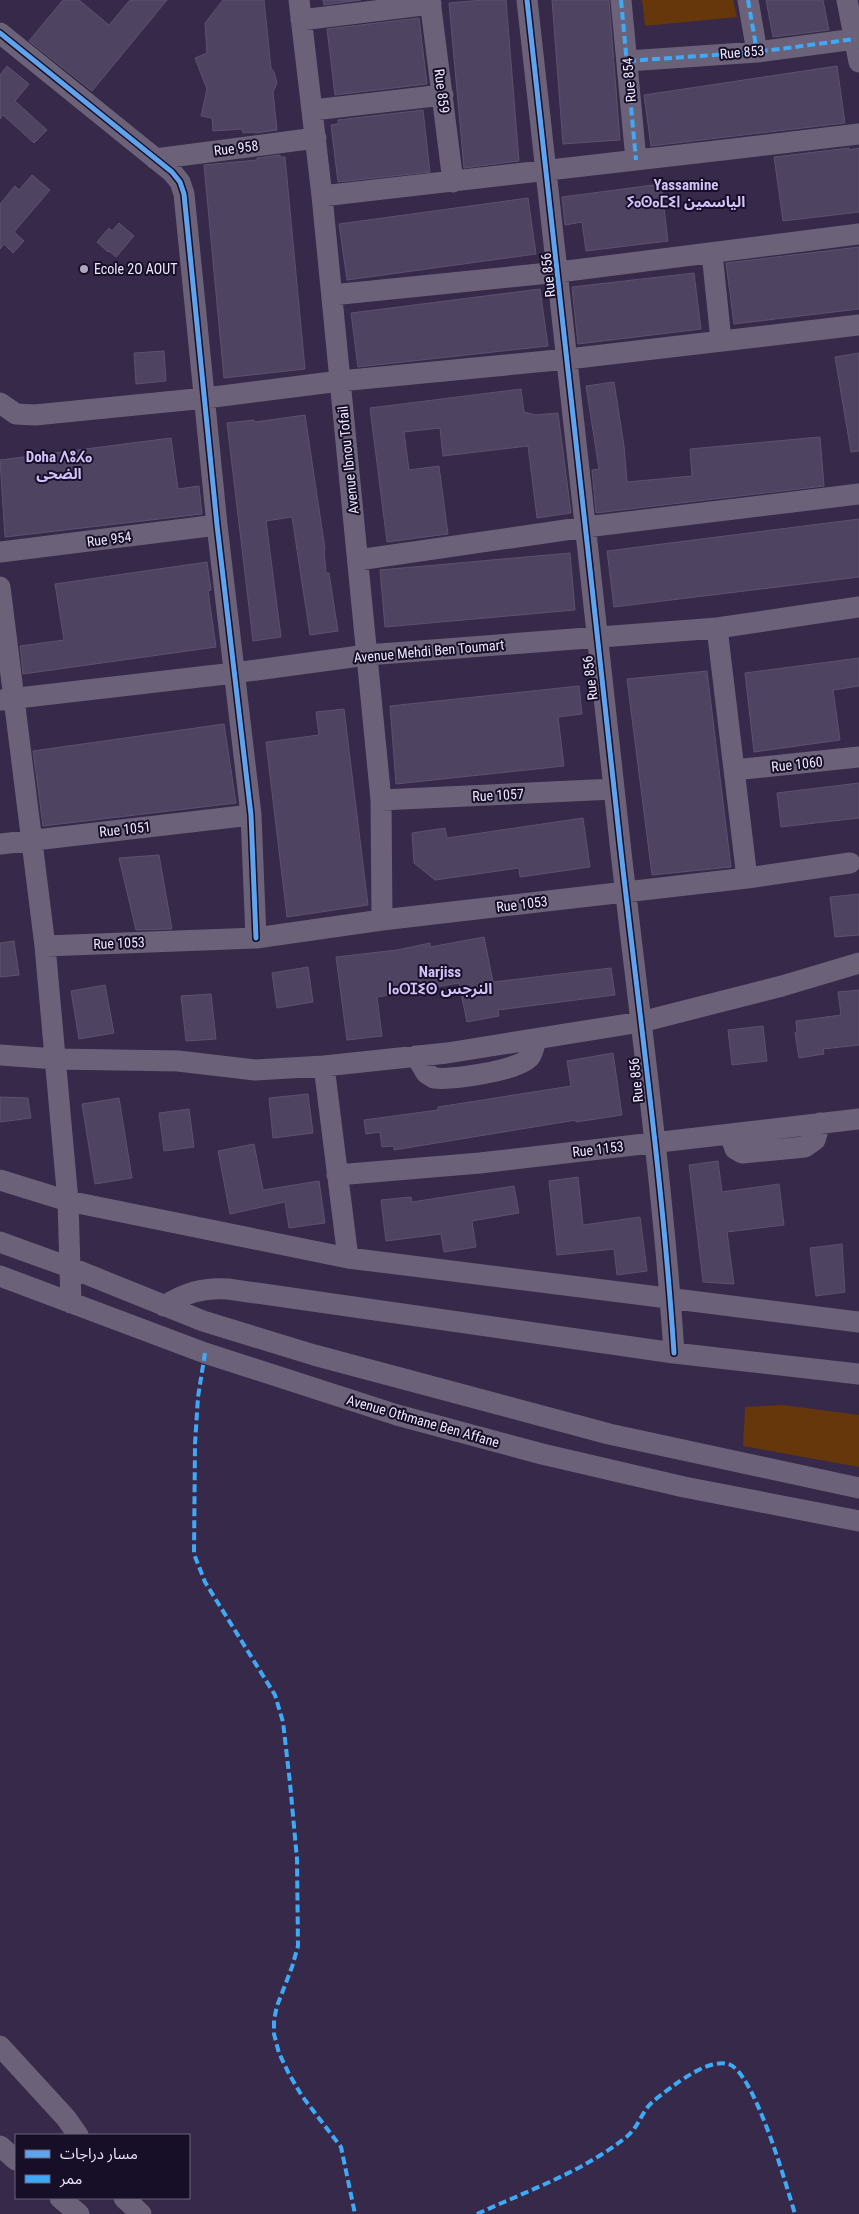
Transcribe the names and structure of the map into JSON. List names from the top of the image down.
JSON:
{
  "streets": {
    "street": [
      "Rue 853",
      "Rue 854",
      "Rue 859",
      "Rue 958",
      "Rue 856",
      "Avenue Ibnou Tofail",
      "Rue 954",
      "Avenue Mehdi Ben Toumart",
      "Rue 1060",
      "Rue 1057",
      "Rue 1051",
      "Rue 1053",
      "Rue 1153",
      "Avenue Othmane Ben Affane"
    ]
  },
  "crossings": [
    ["Rue 853", "Rue 854"],
    ["Rue 958", "Avenue Ibnou Tofail"],
    ["Rue 856", "Avenue Mehdi Ben Toumart"],
    ["Rue 856", "Rue 1057"],
    ["Rue 856", "Rue 1053"],
    ["Rue 856", "Rue 1153"],
    ["Avenue Ibnou Tofail", "Avenue Mehdi Ben Toumart"],
    ["Avenue Ibnou Tofail", "Rue 1057"],
    ["Avenue Ibnou Tofail", "Rue 1053"]
  ],
  "districts": ["Yassamine ⵢⴰⵙⴰⵎⵉⵏ الياسمين", "Doha ⴷⵓⵃⴰ الضحى", "Narjiss ⵏⴰⵔⵊⵉⵙ النرجس"],
  "places": ["Ecole 2O AOUT"],
  "legend": ["مسار دراجات", "ممر"]
}
